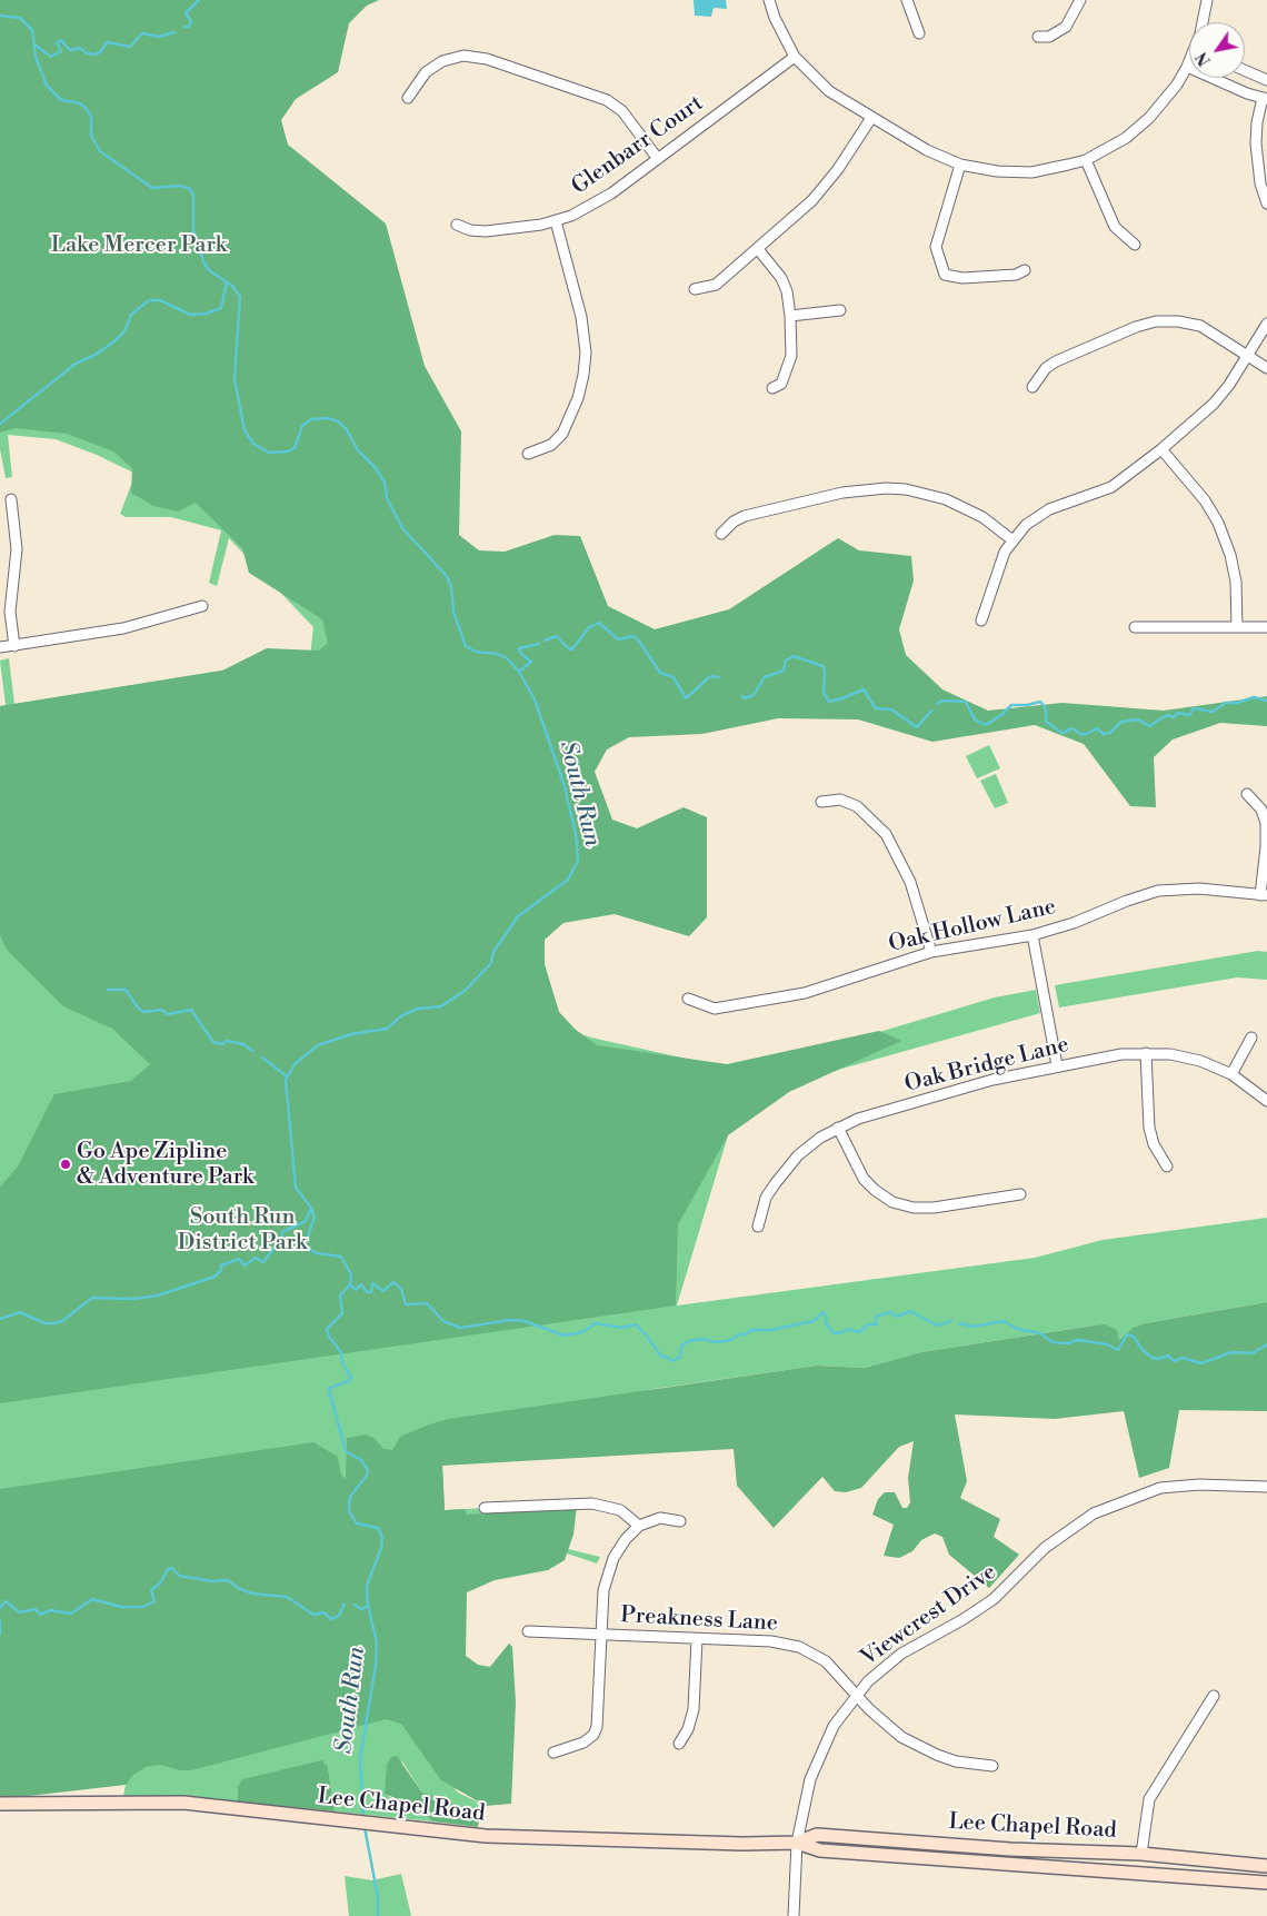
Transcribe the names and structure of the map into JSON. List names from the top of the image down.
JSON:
{
  "streets": {
    "main road": ["Lee Chapel Road"],
    "street": [
      "Glenbarr Court",
      "Oak Hollow Lane",
      "Oak Bridge Lane",
      "Viewcrest Drive",
      "Preakness Lane"
    ]
  },
  "crossings": [
    ["Viewcrest Drive", "Preakness Lane"],
    ["Viewcrest Drive", "Lee Chapel Road"]
  ],
  "water": ["South Run"],
  "parks": ["Lake Mercer Park", "South Run District Park"],
  "places": ["Go Ape Zipline & Adventure Park"],
  "north": "bottom left"
}
